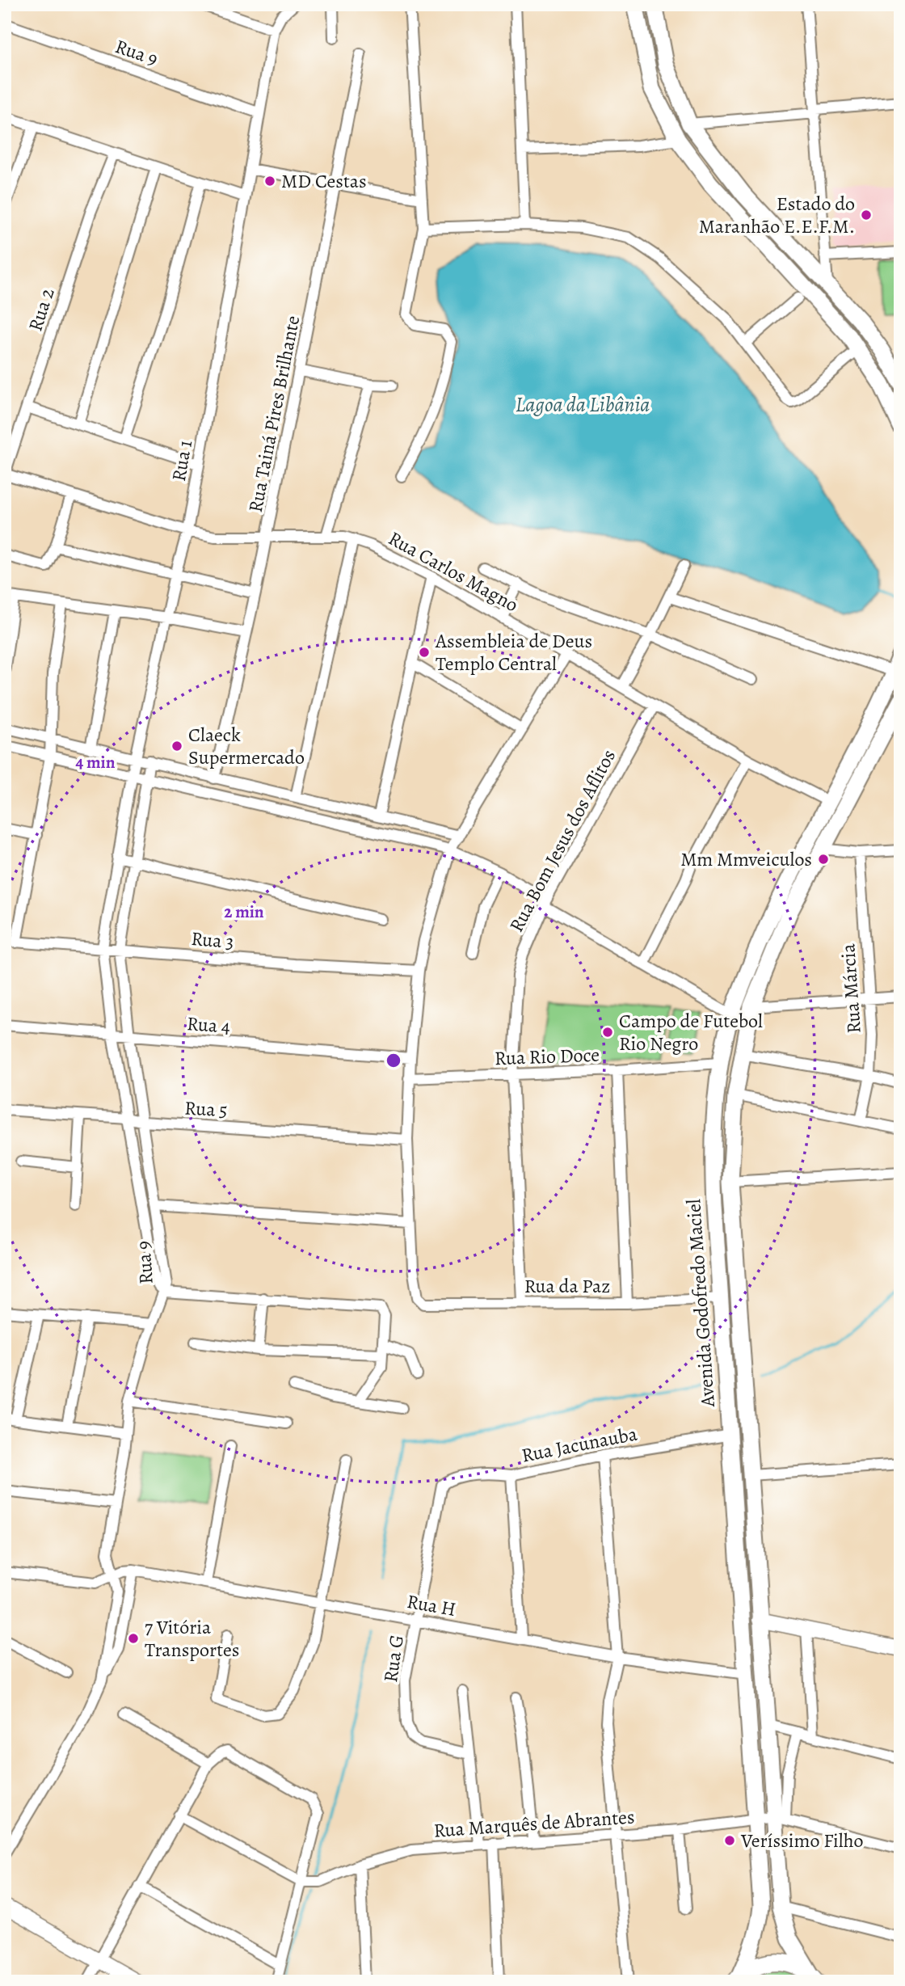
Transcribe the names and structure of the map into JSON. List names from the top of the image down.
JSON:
{
  "streets": {
    "main road": ["Avenida Godofredo Maciel"],
    "street": [
      "Rua 9",
      "Rua 2",
      "Rua Tainá Pires Brilhante",
      "Rua 1",
      "Rua Carlos Magno",
      "Rua Bom Jesus dos Aflitos",
      "Rua 3",
      "Rua Márcia",
      "Rua 4",
      "Rua Rio Doce",
      "Rua 5",
      "Rua da Paz",
      "Rua Jacunauba",
      "Rua H",
      "Rua G",
      "Rua Marquês de Abrantes"
    ]
  },
  "crossings": [
    ["Rua 9", "Rua 1"],
    ["Rua 9", "Rua 3"],
    ["Rua 9", "Rua 4"],
    ["Rua 9", "Rua 5"],
    ["Rua 2", "Rua Carlos Magno"],
    ["Rua Tainá Pires Brilhante", "Rua Carlos Magno"],
    ["Rua 1", "Rua Carlos Magno"],
    ["Rua Carlos Magno", "Rua Bom Jesus dos Aflitos"],
    ["Rua Carlos Magno", "Avenida Godofredo Maciel"],
    ["Rua Bom Jesus dos Aflitos", "Rua Rio Doce"],
    ["Rua Bom Jesus dos Aflitos", "Rua da Paz"],
    ["Rua Rio Doce", "Avenida Godofredo Maciel"],
    ["Rua da Paz", "Avenida Godofredo Maciel"],
    ["Avenida Godofredo Maciel", "Rua Jacunauba"],
    ["Avenida Godofredo Maciel", "Rua H"],
    ["Avenida Godofredo Maciel", "Rua Marquês de Abrantes"],
    ["Rua Jacunauba", "Rua G"],
    ["Rua H", "Rua G"]
  ],
  "water": ["Lagoa da Libânia"],
  "places": [
    "MD Cestas",
    "Estado do Maranhão E.E.F.M.",
    "Assembleia de Deus Templo Central",
    "Claeck Supermercado",
    "Mm Mmveiculos",
    "Campo de Futebol Rio Negro",
    "7 Vitória Transportes",
    "Veríssimo Filho"
  ],
  "rings": ["4 min", "2 min"]
}
